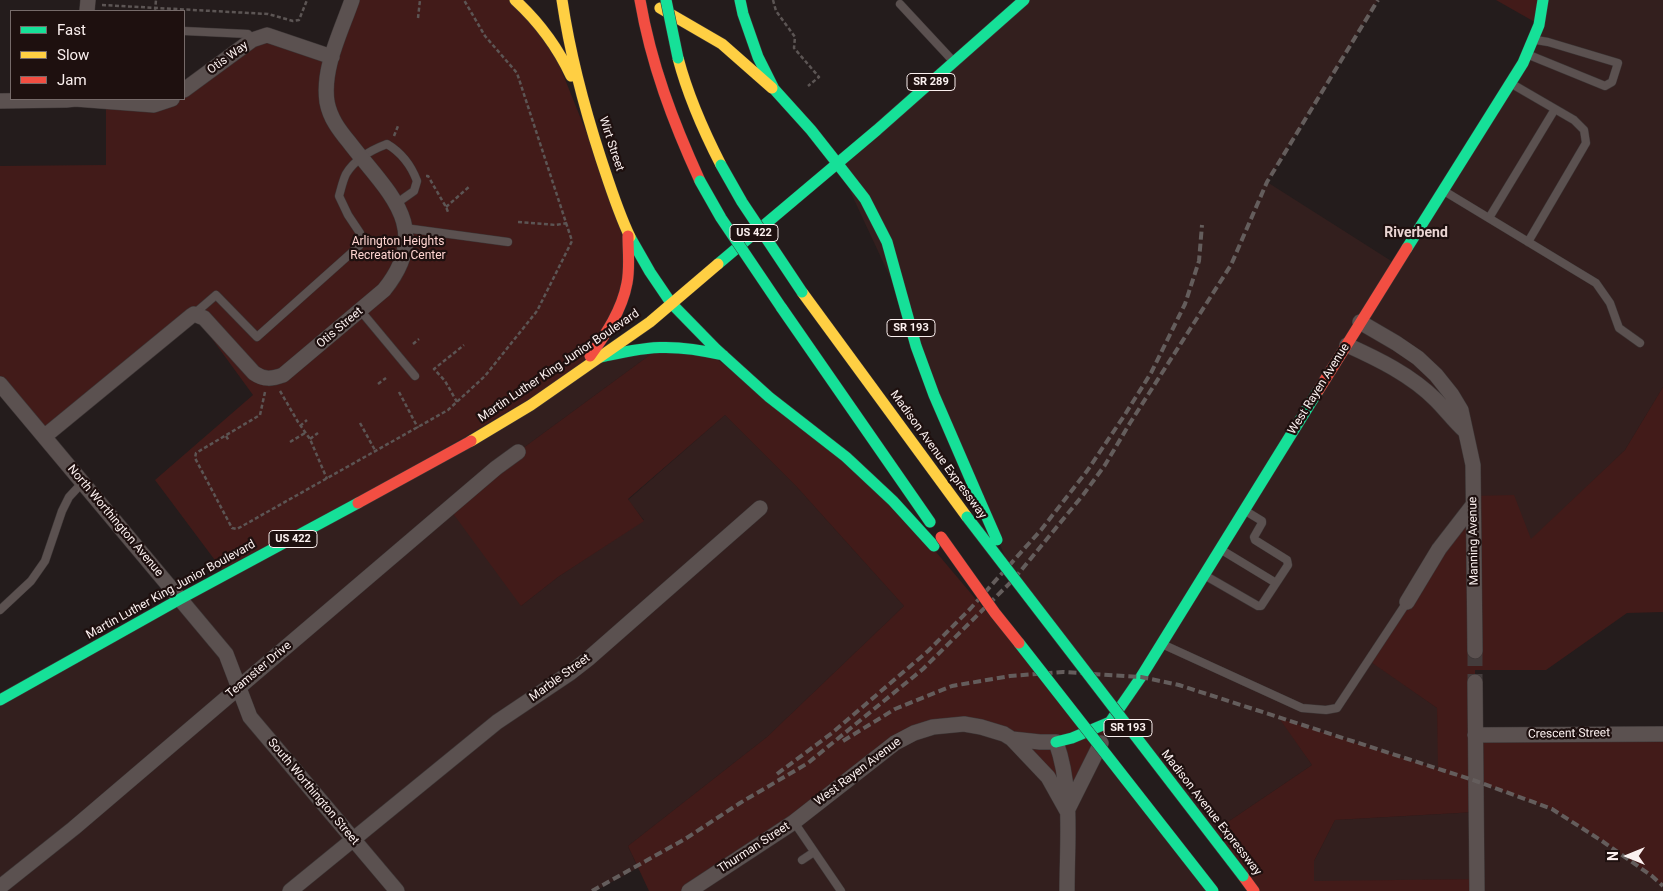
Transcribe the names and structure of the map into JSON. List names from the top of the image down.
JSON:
{
  "streets": {
    "main road": [
      "SR 289",
      "Wirt Street",
      "US 422",
      "SR 193",
      "Martin Luther King Junior Boulevard",
      "West Rayen Avenue",
      "Madison Avenue Expressway"
    ],
    "street": [
      "Otis Way",
      "Otis Street",
      "North Worthington Avenue",
      "Manning Avenue",
      "Teamster Drive",
      "Marble Street",
      "Crescent Street",
      "South Worthington Street",
      "Thurman Street"
    ]
  },
  "crossings": [
    ["Otis Way", "Otis Street"],
    ["Wirt Street", "US 422"],
    ["Wirt Street", "SR 193"],
    ["Wirt Street", "Martin Luther King Junior Boulevard"],
    ["US 422", "Martin Luther King Junior Boulevard"],
    ["SR 193", "Martin Luther King Junior Boulevard"],
    ["SR 193", "Madison Avenue Expressway"],
    ["Martin Luther King Junior Boulevard", "North Worthington Avenue"],
    ["West Rayen Avenue", "Manning Avenue"],
    ["West Rayen Avenue", "Thurman Street"],
    ["North Worthington Avenue", "Teamster Drive"],
    ["North Worthington Avenue", "South Worthington Street"],
    ["Teamster Drive", "South Worthington Street"],
    ["Marble Street", "South Worthington Street"]
  ],
  "districts": ["Riverbend"],
  "parks": ["Arlington Heights Recreation Center"],
  "legend": ["Fast", "Slow", "Jam"],
  "north": "left"
}
